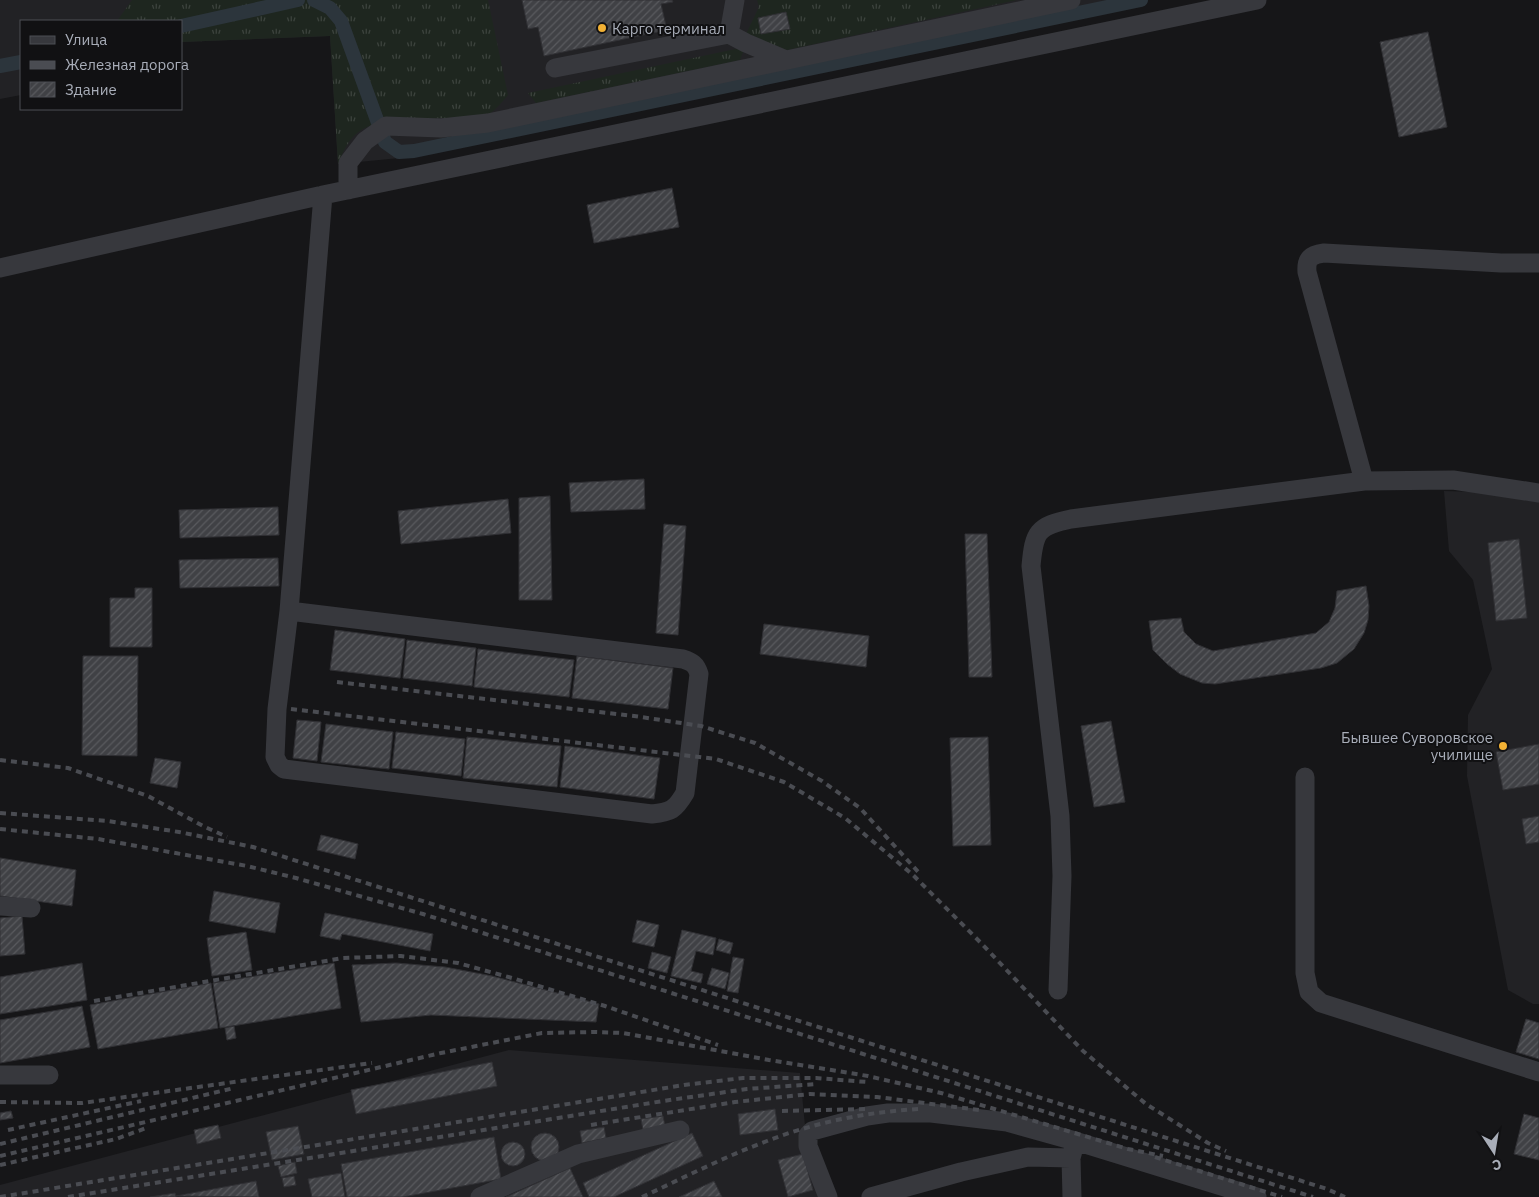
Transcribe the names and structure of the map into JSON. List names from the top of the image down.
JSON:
{
  "places": ["Карго терминал", "Бывшее Суворовское училище"],
  "legend": ["Улица", "Железная дорога", "Здание"],
  "north": "bottom"
}
